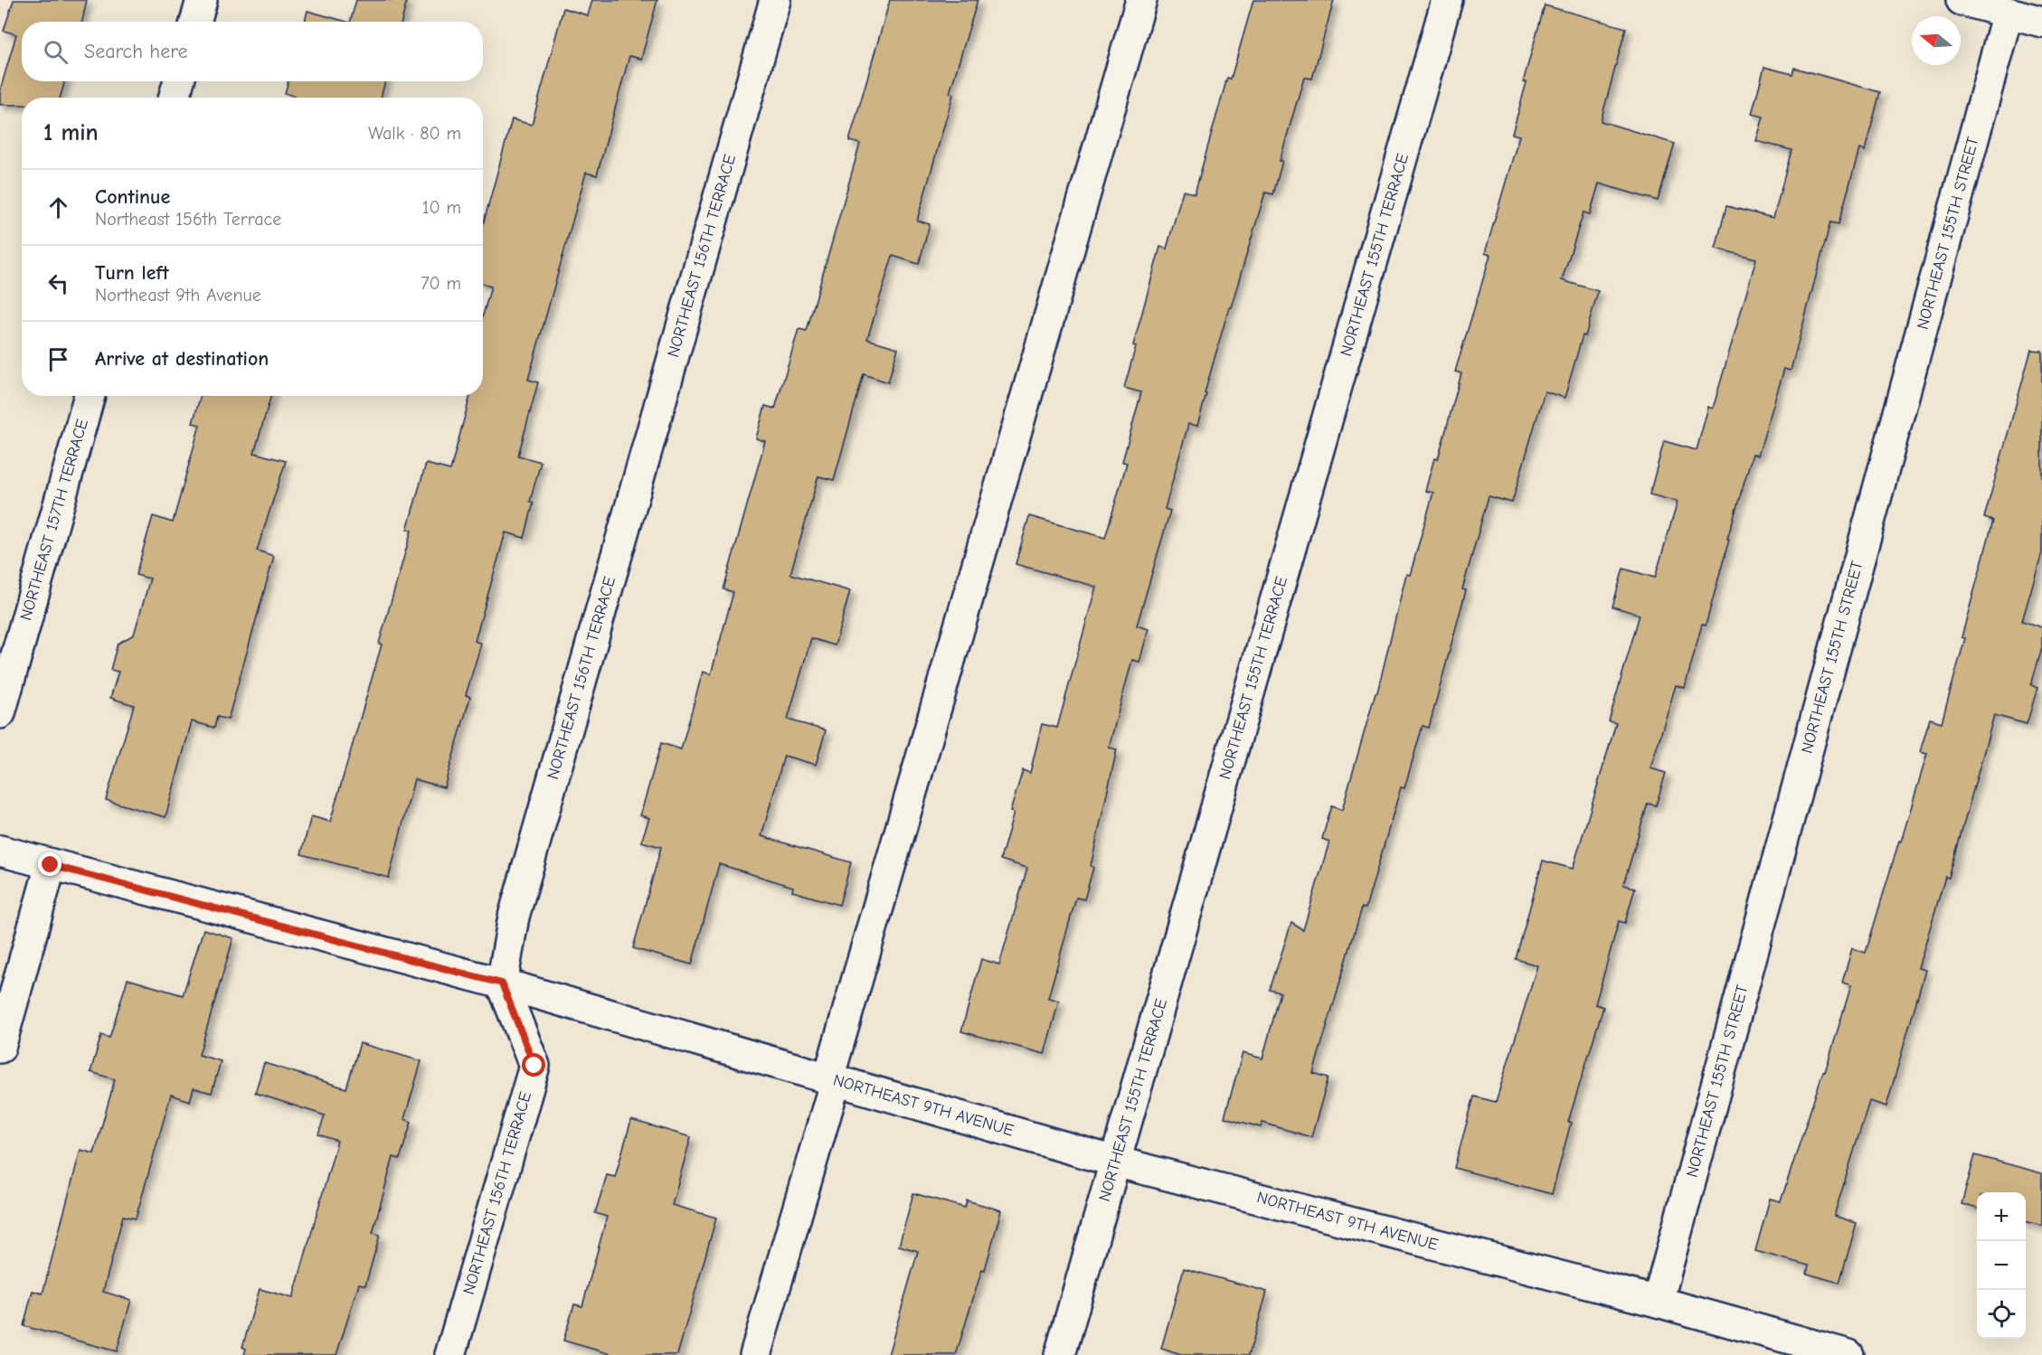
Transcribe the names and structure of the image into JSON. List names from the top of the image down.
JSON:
{
  "streets": {
    "street": [
      "NORTHEAST 155TH STREET",
      "NORTHEAST 155TH TERRACE",
      "NORTHEAST 156TH TERRACE",
      "NORTHEAST 157TH TERRACE",
      "NORTHEAST 9TH AVENUE"
    ]
  },
  "crossings": [
    ["NORTHEAST 155TH STREET", "NORTHEAST 9TH AVENUE"],
    ["NORTHEAST 155TH TERRACE", "NORTHEAST 9TH AVENUE"],
    ["NORTHEAST 156TH TERRACE", "NORTHEAST 9TH AVENUE"]
  ],
  "north": "left",
  "page": {
    "search": "Search here",
    "heading": ["1 min", "Walk · 80 m"],
    "list": [
      ["Continue", "Northeast 156th Terrace", "10 m"],
      ["Turn left", "Northeast 9th Avenue", "70 m"],
      "Arrive at destination"
    ],
    "map_buttons": ["+", "−"]
  }
}
